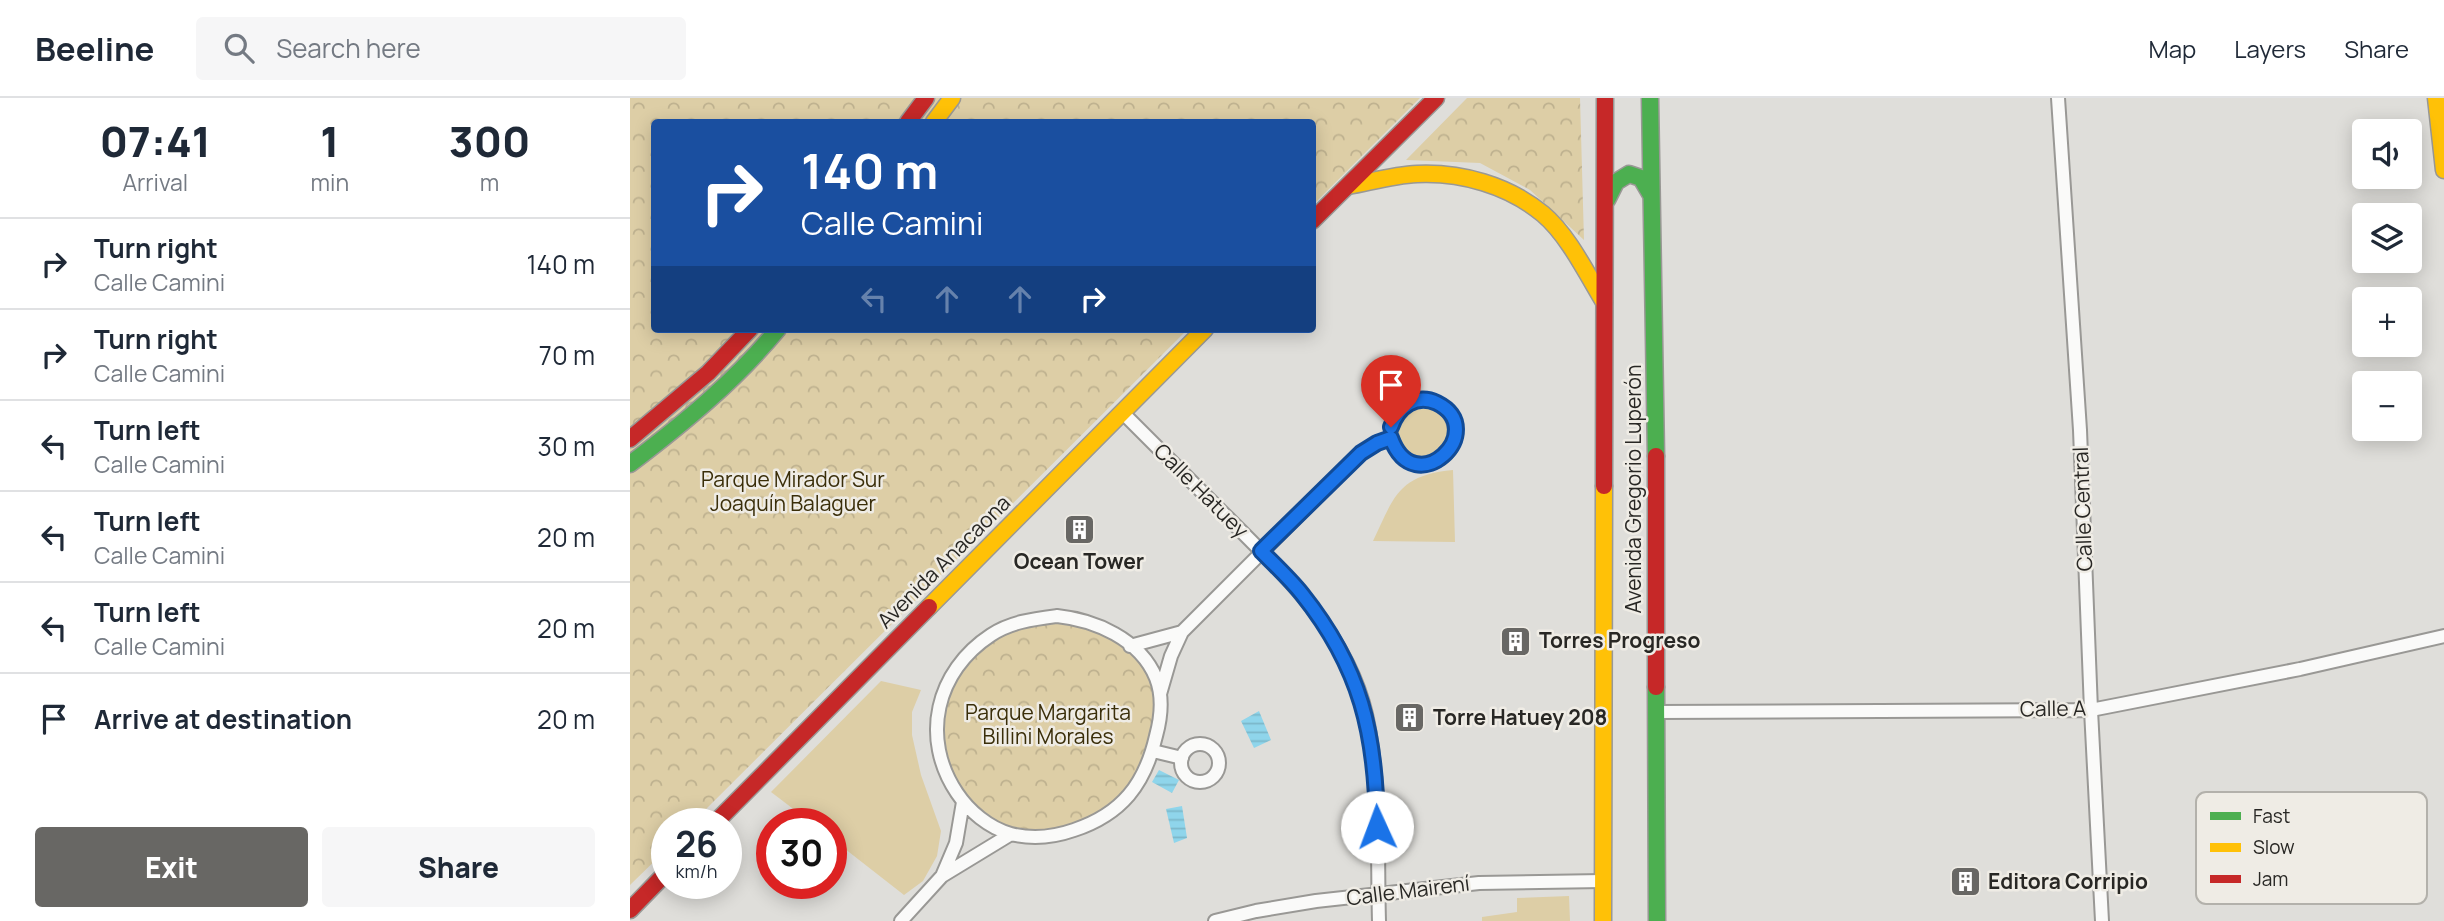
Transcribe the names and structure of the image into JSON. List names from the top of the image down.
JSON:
{
  "streets": {
    "main road": ["Avenida Gregorio Luperón", "Avenida Anacaona"],
    "street": [
      "Calle Hatuey",
      "Calle Central",
      "Calle A",
      "Calle Mairení"
    ]
  },
  "crossings": [
    ["Avenida Gregorio Luperón", "Calle A"],
    ["Avenida Gregorio Luperón", "Calle Mairení"],
    ["Calle Hatuey", "Avenida Anacaona"],
    ["Calle Hatuey", "Calle Mairení"],
    ["Calle Central", "Calle A"]
  ],
  "parks": ["Parque Mirador Sur Joaquín Balaguer", "Parque Margarita Billini Morales"],
  "places": {
    "building": [
      "Ocean Tower",
      "Torres Progreso",
      "Torre Hatuey 208",
      "Editora Corripio"
    ]
  },
  "legend": ["Fast", "Slow", "Jam"],
  "page": {
    "header": "Beeline",
    "search": "Search here",
    "nav": ["Map", "Layers", "Share"],
    "eta": [
      "07:41",
      "Arrival",
      "1",
      "min",
      "300",
      "m"
    ],
    "map_buttons": ["+", "−"],
    "turn": ["140 m", "Calle Camini"],
    "list": [
      {
        "name": "Turn right",
        "note": "Calle Camini",
        "value": "140 m"
      },
      {
        "name": "Turn right",
        "note": "Calle Camini",
        "value": "70 m"
      },
      {
        "name": "Turn left",
        "note": "Calle Camini",
        "value": "30 m"
      },
      {
        "name": "Turn left",
        "note": "Calle Camini",
        "value": "20 m"
      },
      {
        "name": "Turn left",
        "note": "Calle Camini",
        "value": "20 m"
      },
      {
        "name": "Arrive at destination",
        "value": "20 m"
      }
    ],
    "speed": "26 km/h",
    "limit": "30",
    "buttons": ["Exit", "Share"]
  }
}
